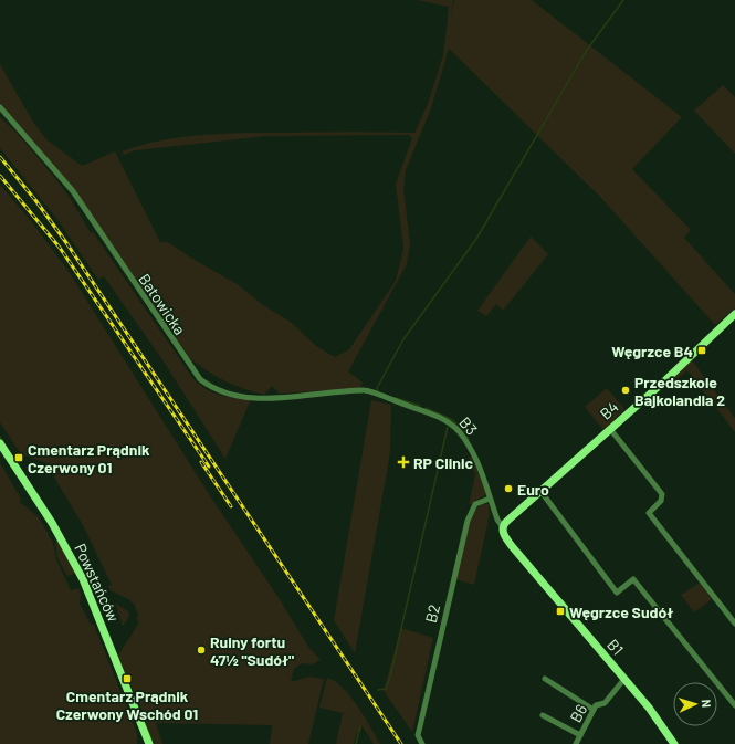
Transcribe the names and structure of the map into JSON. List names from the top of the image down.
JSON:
{
  "streets": {
    "street": [
      "Batowicka",
      "B4",
      "B3",
      "Powstańców",
      "B2",
      "B1",
      "B6"
    ]
  },
  "crossings": [
    ["Batowicka", "B3"],
    ["B4", "B3"],
    ["B4", "B1"],
    ["B3", "B2"],
    ["B3", "B1"],
    ["B1", "B6"]
  ],
  "places": {
    "transit": [
      "Węgrzce B4",
      "Cmentarz Prądnik Czerwony 01",
      "Węgrzce Sudół",
      "Cmentarz Prądnik Czerwony Wschód 01"
    ],
    "other": ["Przedszkole Bajkolandia 2", "Euro", "Ruiny fortu 47½ \"Sudół\""],
    "health": ["RP Clinic"]
  },
  "north": "right"
}
